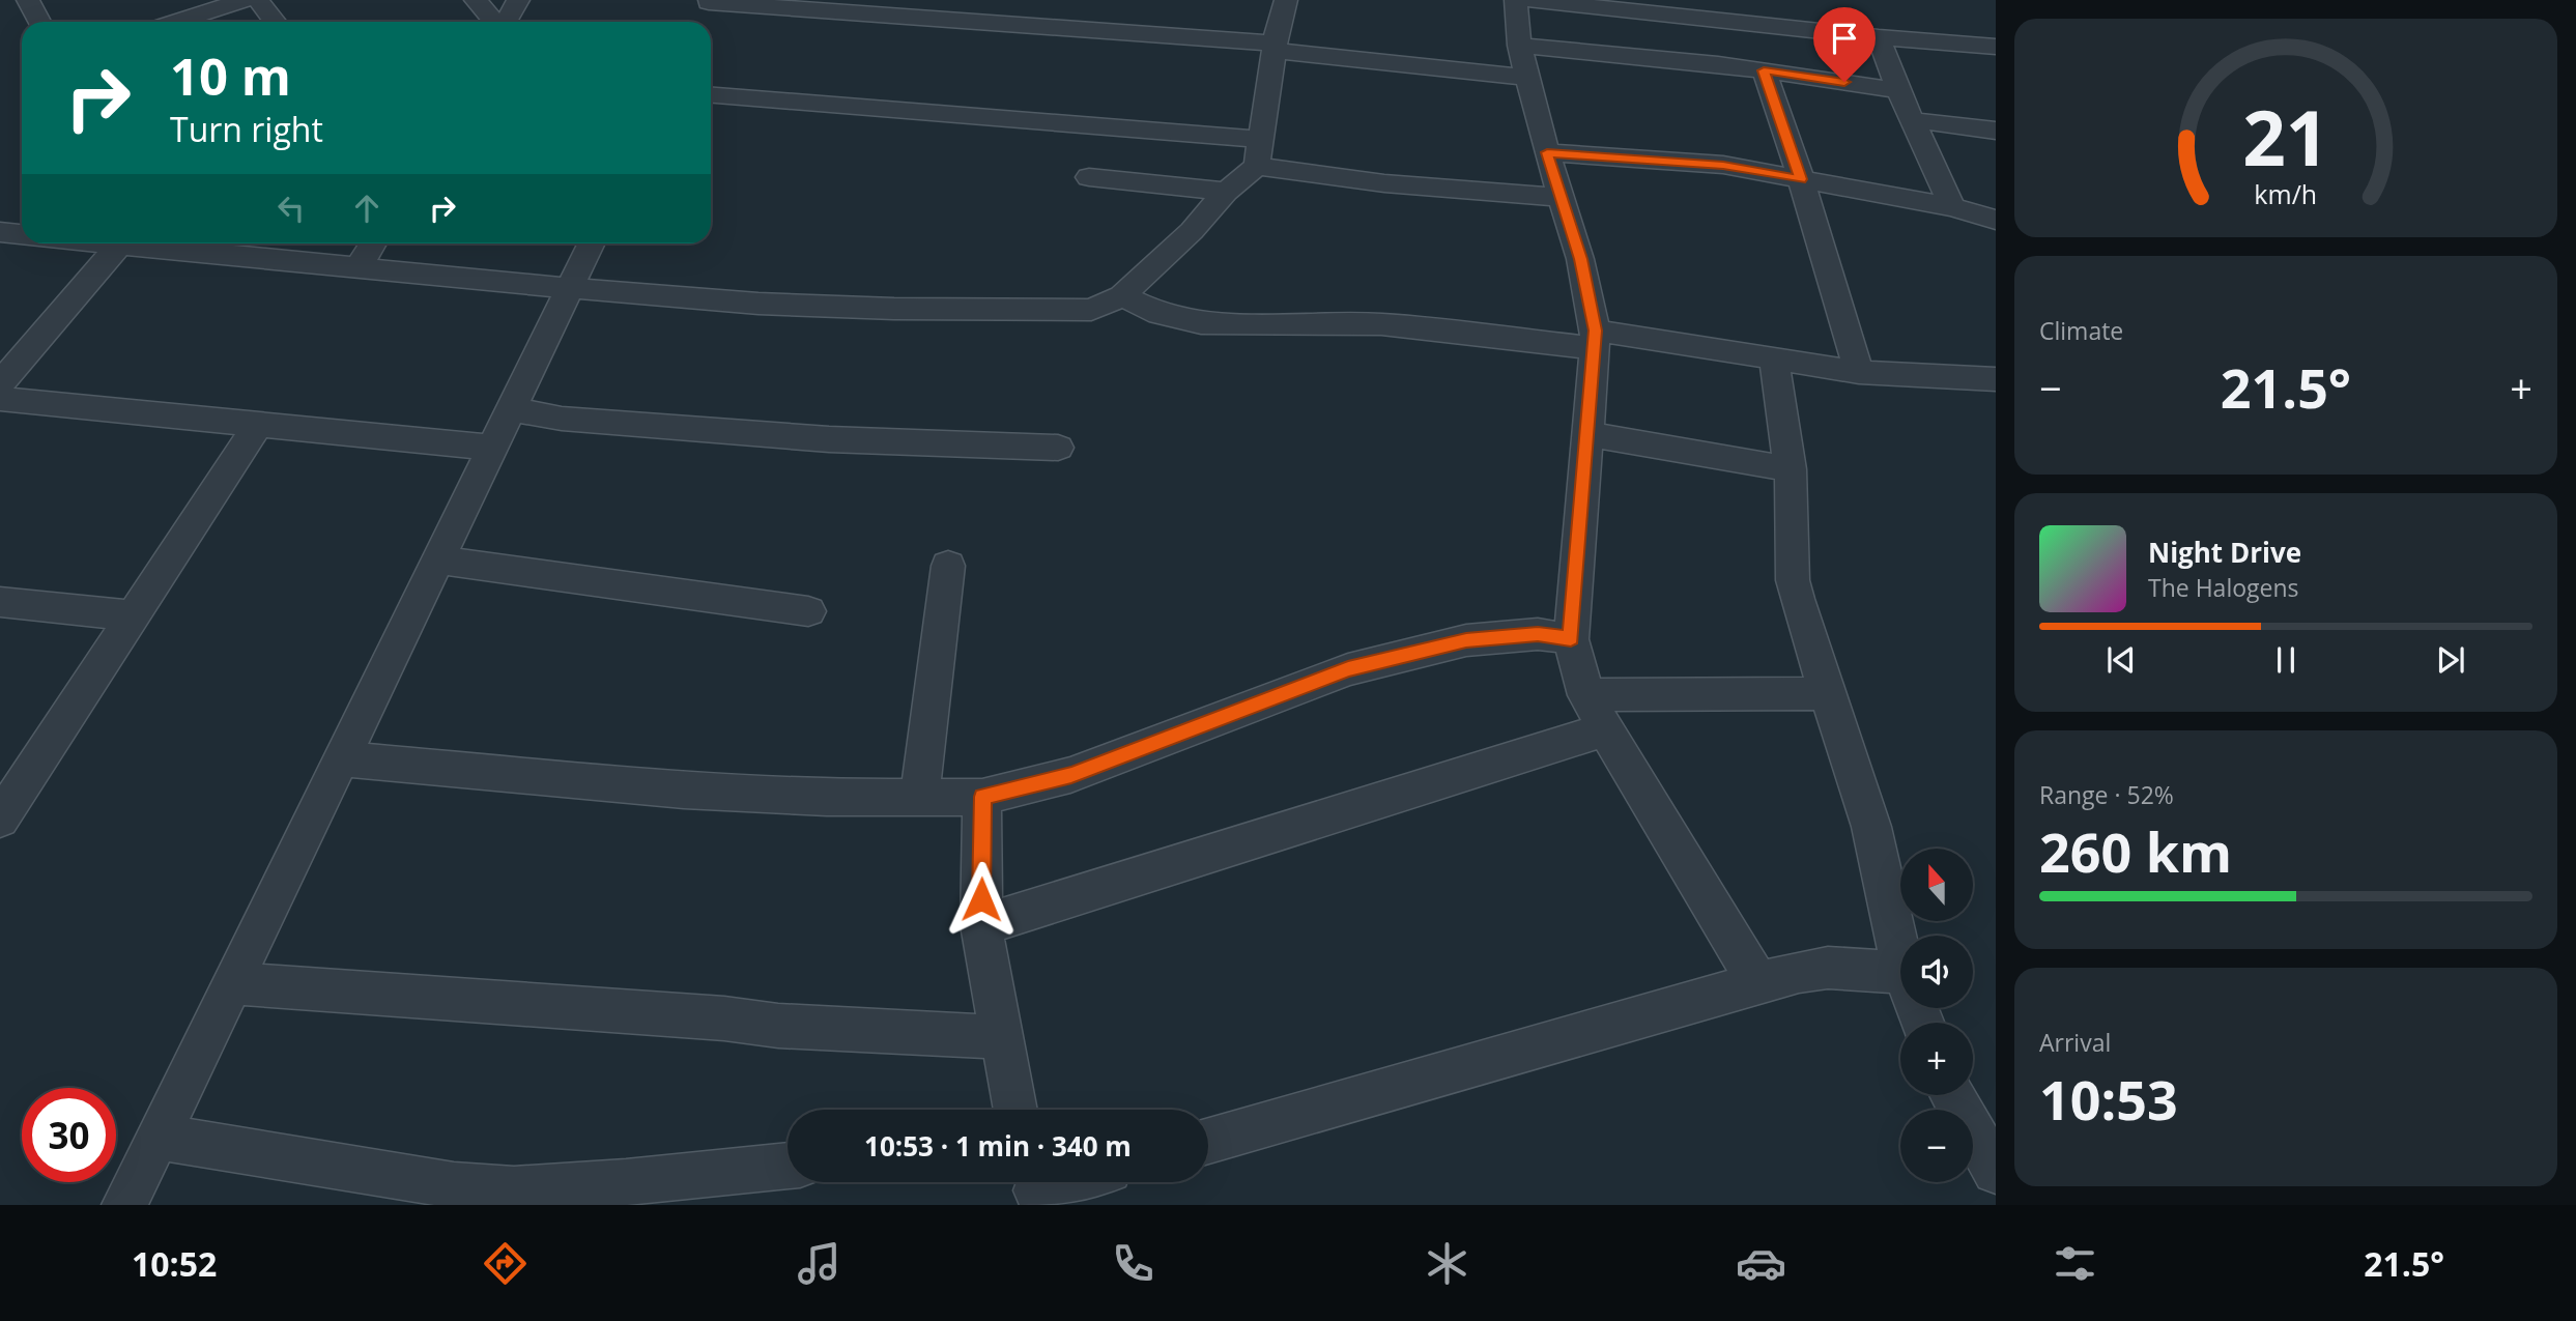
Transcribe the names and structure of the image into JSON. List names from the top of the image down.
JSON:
{
  "north": "top",
  "page": {
    "turn": ["10 m", "Turn right"],
    "tile": [
      "Climate",
      ["Range · 52%", "260 km"],
      ["Arrival", "10:53"]
    ],
    "heat": ["−", "21.5°", "+"],
    "song": ["Night Drive", "The Halogens"],
    "map_buttons": ["+", "−"],
    "limit": "30",
    "trip": "10:53 · 1 min · 340 m",
    "tabs": ["10:52", "21.5°"],
    "gauge": ["21", "km/h"]
  }
}
